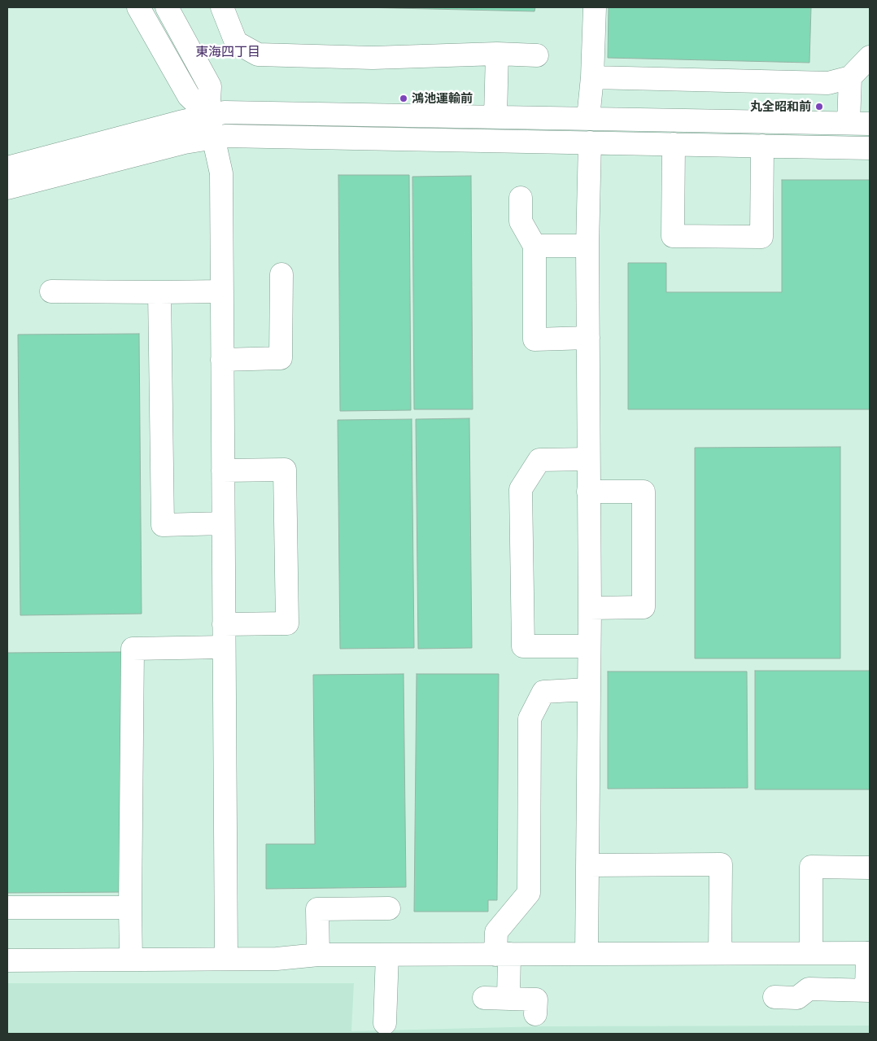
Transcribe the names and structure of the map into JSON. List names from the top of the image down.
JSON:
{
  "districts": ["東海四丁目"],
  "places": ["鴻池運輸前", "丸全昭和前"]
}
